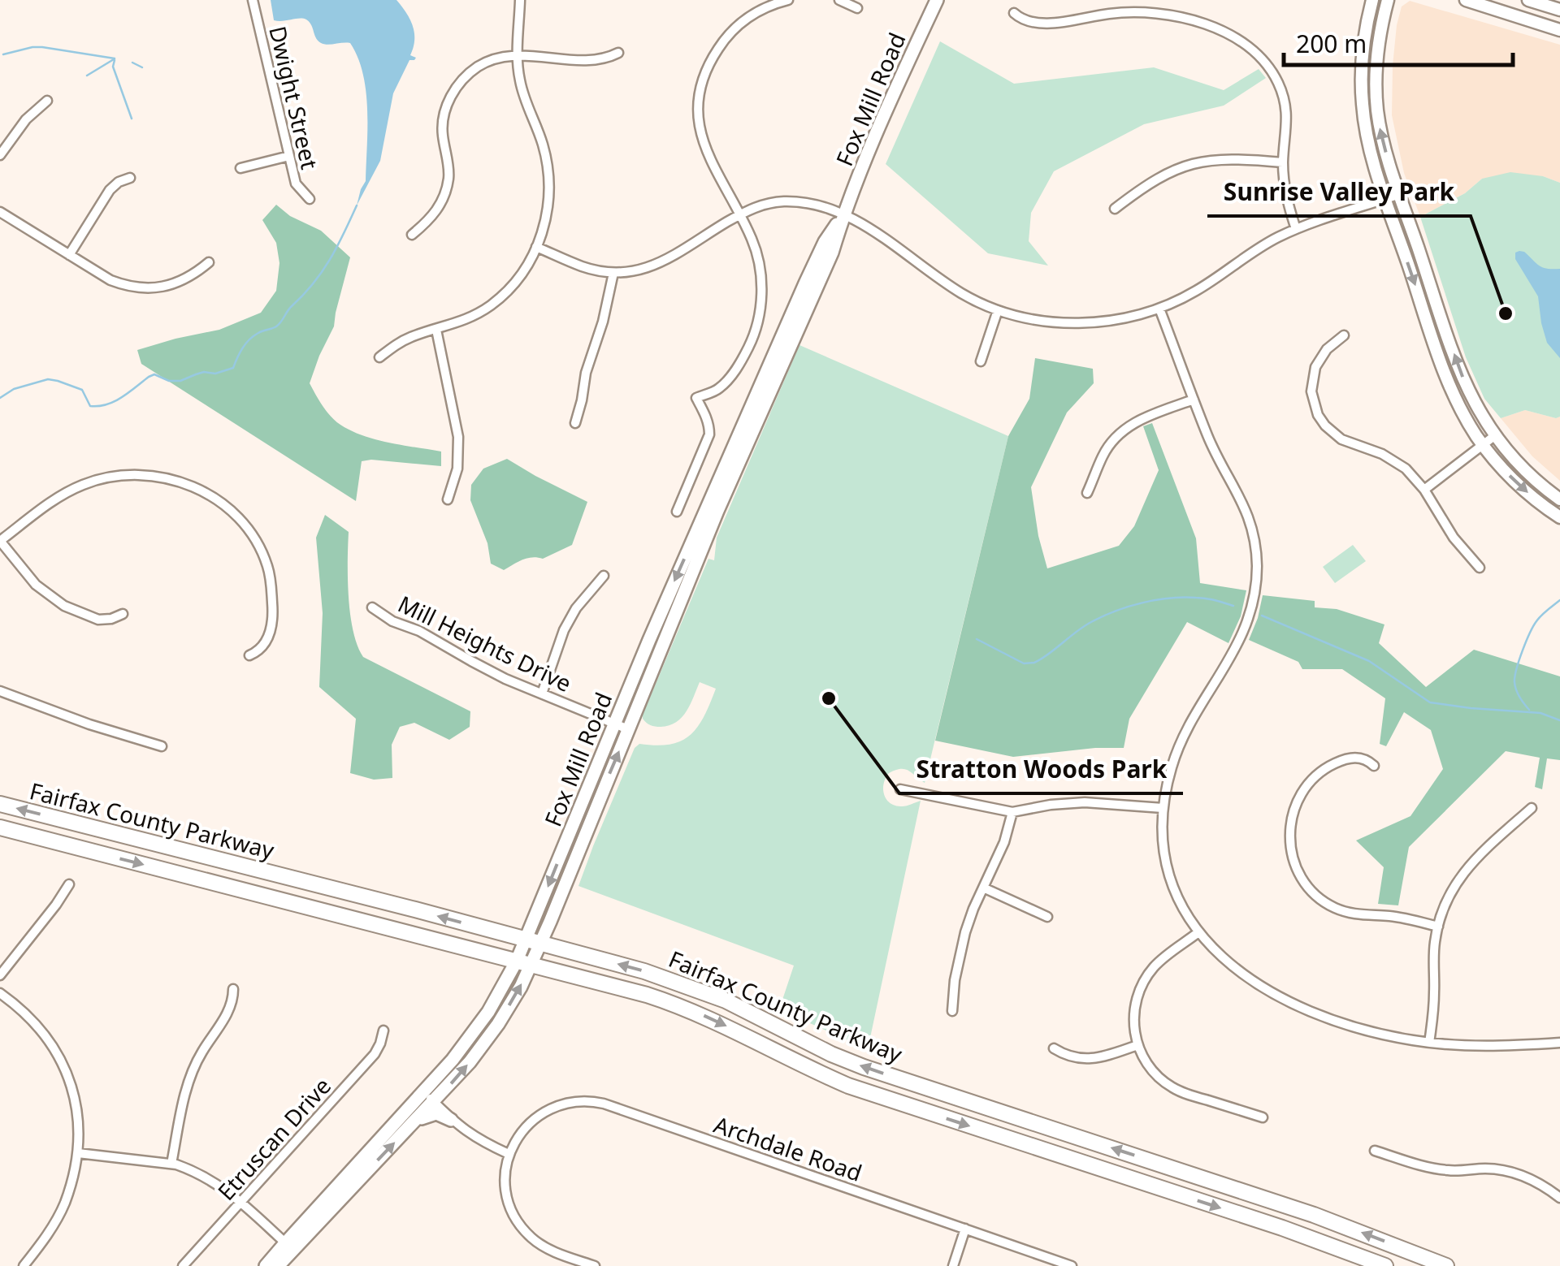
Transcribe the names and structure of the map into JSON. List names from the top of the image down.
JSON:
{
  "streets": {
    "highway": ["Fairfax County Parkway"],
    "main road": ["Fox Mill Road"],
    "street": [
      "Dwight Street",
      "Mill Heights Drive",
      "Etruscan Drive",
      "Archdale Road"
    ]
  },
  "crossings": [
    ["Fox Mill Road", "Mill Heights Drive"],
    ["Fox Mill Road", "Fairfax County Parkway"]
  ],
  "places": ["Sunrise Valley Park", "Stratton Woods Park"],
  "scale_bar": "200 m"
}
